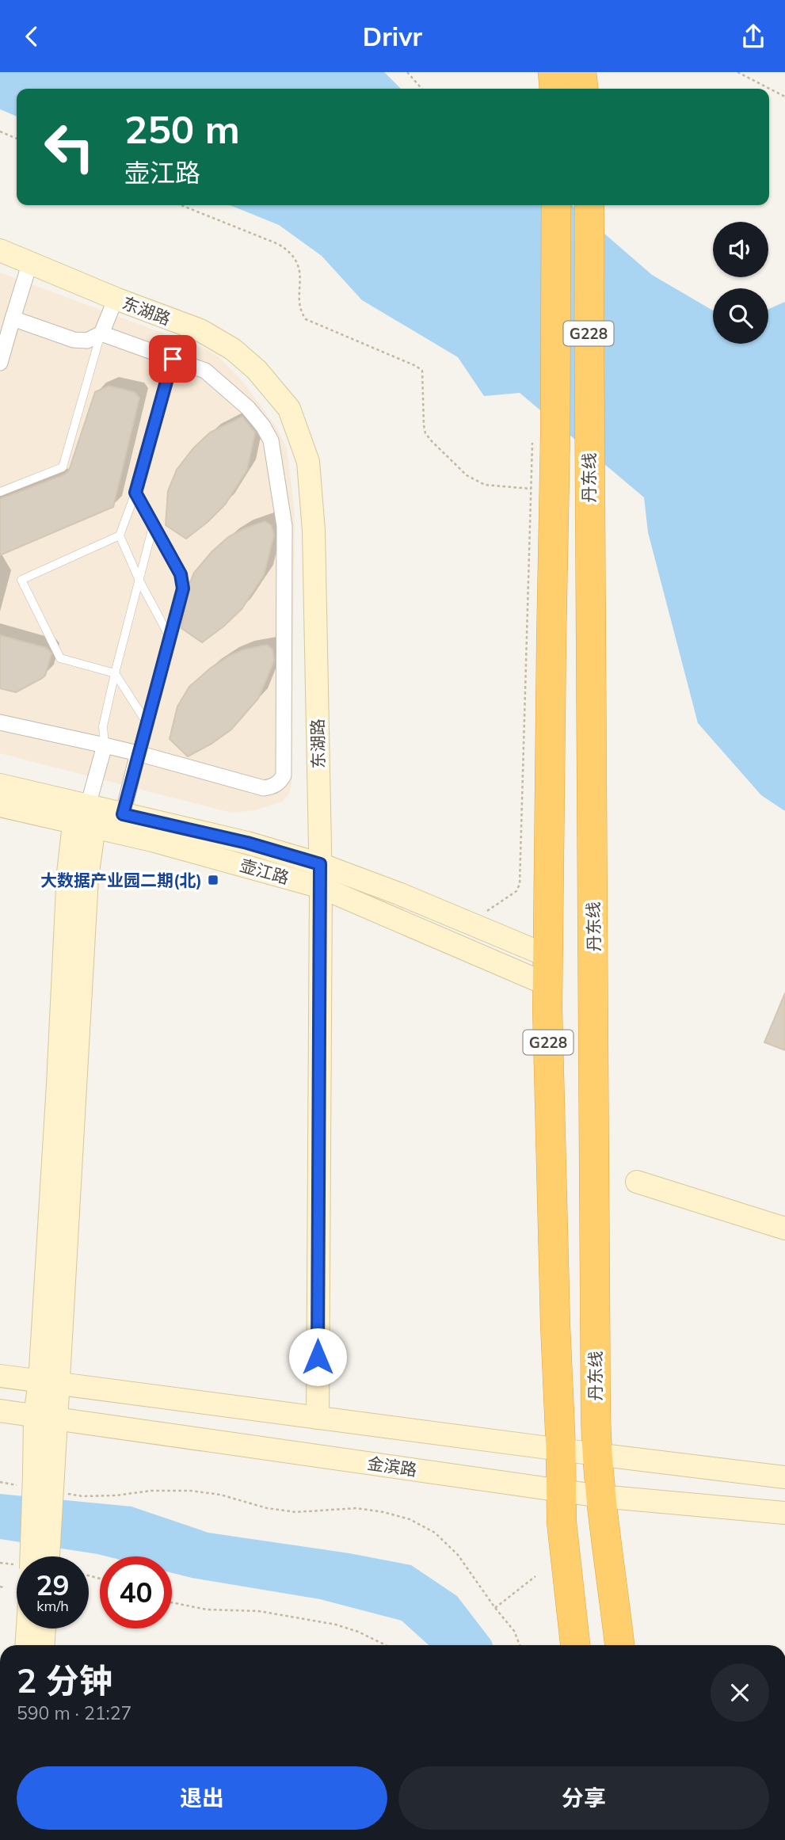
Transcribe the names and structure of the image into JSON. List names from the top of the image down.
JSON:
{
  "streets": {
    "highway": ["G228", "丹东线"],
    "main road": ["东湖路", "壶江路", "金滨路"]
  },
  "crossings": [
    ["东湖路", "壶江路"],
    ["丹东线", "壶江路"],
    ["丹东线", "金滨路"]
  ],
  "places": {
    "transit": ["大数据产业园二期(北)"]
  },
  "page": {
    "header": "Drivr",
    "turn": ["250 m", "壶江路"],
    "speed": "29 km/h",
    "limit": "40",
    "heading": ["2 分钟", "590 m · 21:27"],
    "buttons": ["退出", "分享"]
  }
}
